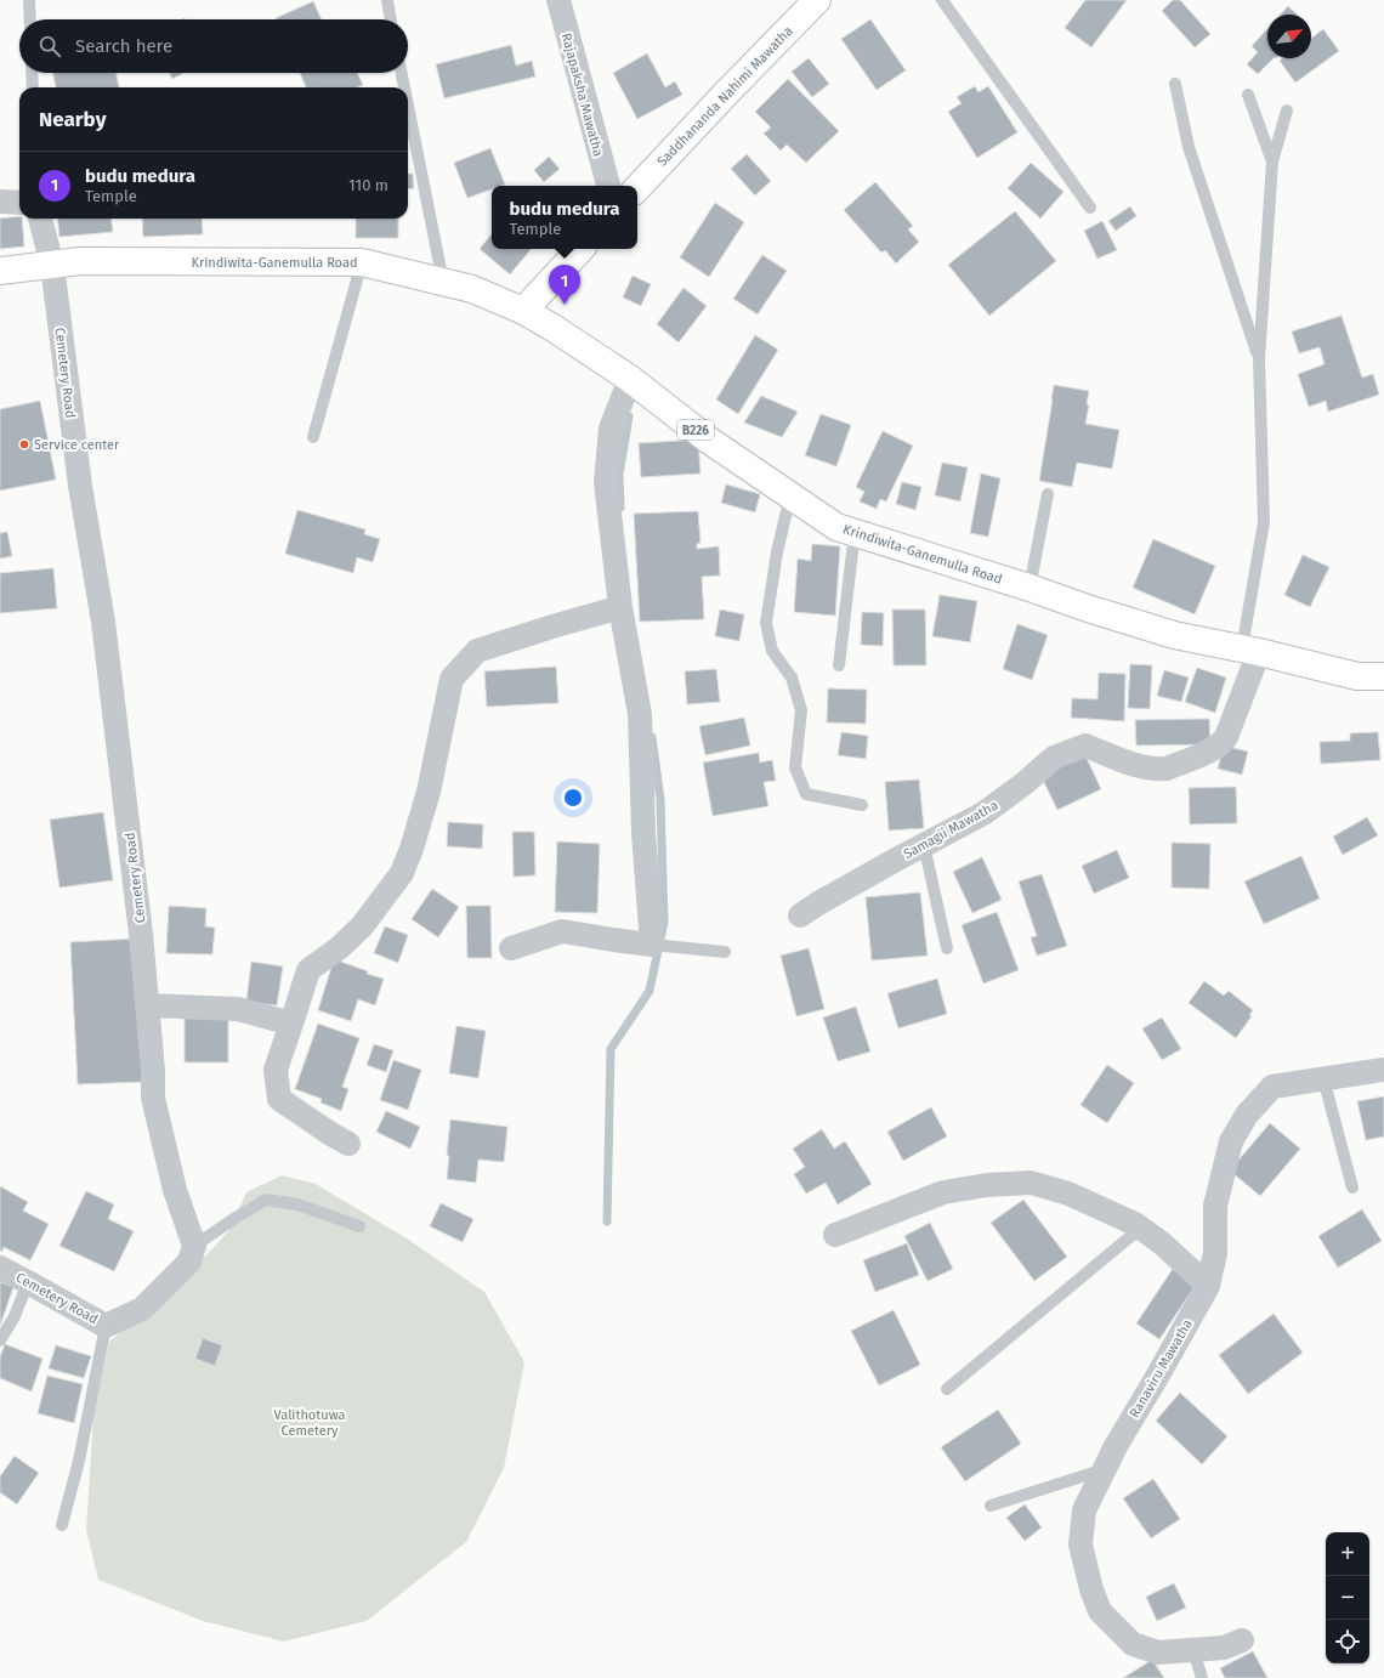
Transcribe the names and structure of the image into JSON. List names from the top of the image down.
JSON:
{
  "streets": {
    "main road": ["Saddhananda Nahimi Mawatha", "Krindiwita-Ganemulla Road", "B226"],
    "street": [
      "Rajapaksha Mawatha",
      "Cemetery Road",
      "Samagii Mawatha",
      "Ranaviru Mawatha"
    ]
  },
  "crossings": [
    ["Krindiwita-Ganemulla Road", "Cemetery Road"],
    ["Krindiwita-Ganemulla Road", "Samagii Mawatha"]
  ],
  "parks": ["Valithotuwa Cemetery"],
  "places": ["Service center"],
  "north": "top right",
  "page": {
    "search": "Search here",
    "heading": "Nearby",
    "list": [
      {
        "mark": "1",
        "name": "budu medura",
        "note": "Temple",
        "value": "110 m"
      }
    ],
    "popup": ["budu medura", "Temple"],
    "pins": "1",
    "map_buttons": ["+", "−"]
  }
}
